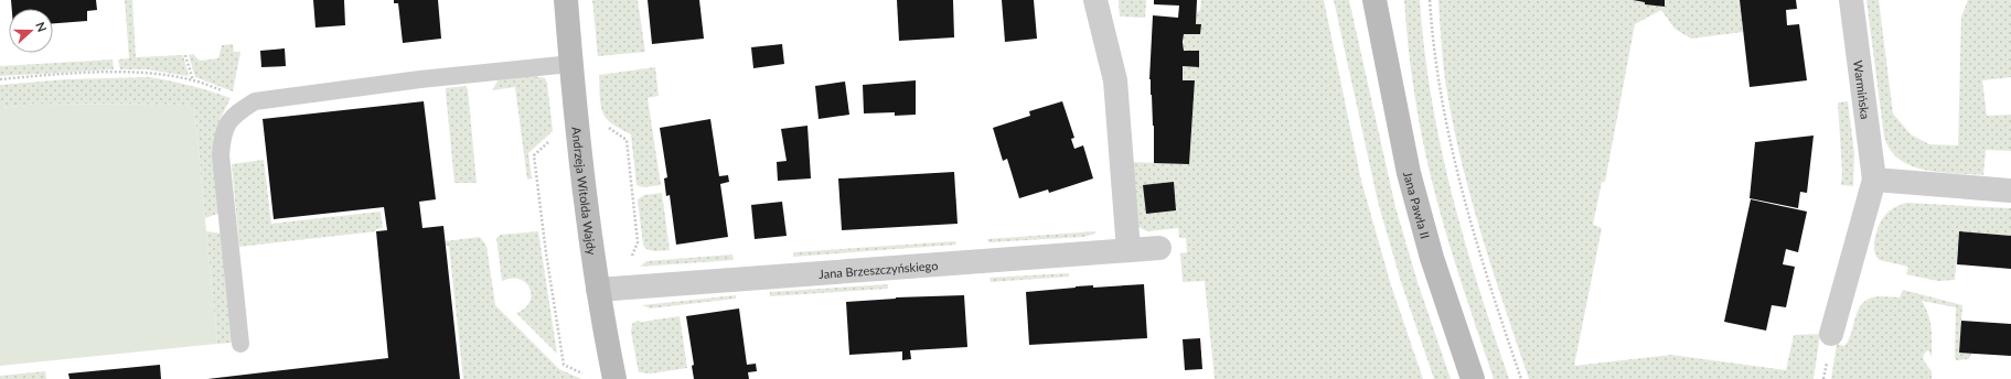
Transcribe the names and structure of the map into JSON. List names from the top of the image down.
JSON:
{
  "streets": {
    "main road": ["Andrzeja Witolda Wajdy", "Jana Pawła II"],
    "street": ["Warmińska", "Jana Brzeszczyńskiego"]
  },
  "crossings": [
    ["Andrzeja Witolda Wajdy", "Jana Brzeszczyńskiego"]
  ],
  "north": "right"
}
